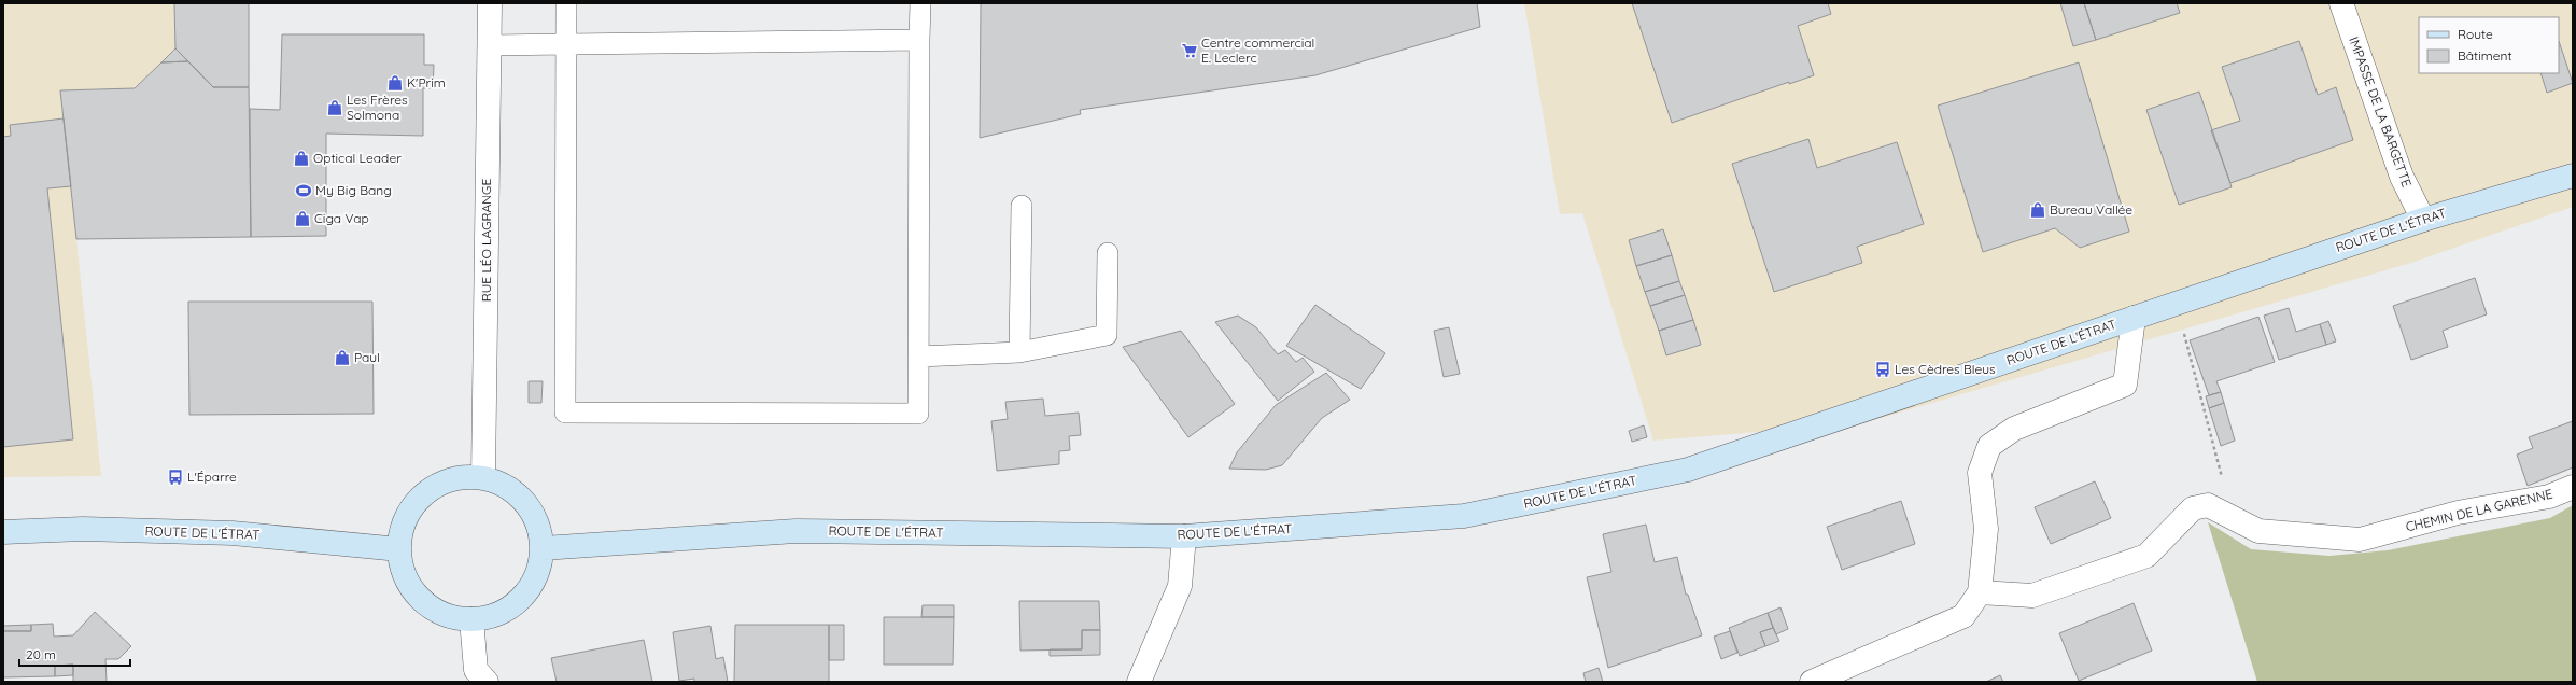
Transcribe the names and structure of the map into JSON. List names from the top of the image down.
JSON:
{
  "streets": {
    "main road": ["ROUTE DE L'ÉTRAT"],
    "street": ["IMPASSE DE LA BARGETTE", "RUE LÉO LAGRANGE", "CHEMIN DE LA GARENNE"]
  },
  "crossings": [
    ["IMPASSE DE LA BARGETTE", "ROUTE DE L'ÉTRAT"],
    ["ROUTE DE L'ÉTRAT", "RUE LÉO LAGRANGE"]
  ],
  "places": {
    "supermarket": ["Centre commercial E. Leclerc"],
    "shop": [
      "K'Prim",
      "Les Frères Solmona",
      "Optical Leader",
      "Bureau Vallée",
      "Ciga Vap",
      "Paul"
    ],
    "sports": ["My Big Bang"],
    "bus stop": ["Les Cèdres Bleus", "L'Éparre"]
  },
  "legend": ["Route", "Bâtiment"],
  "scale_bar": "20 m"
}
